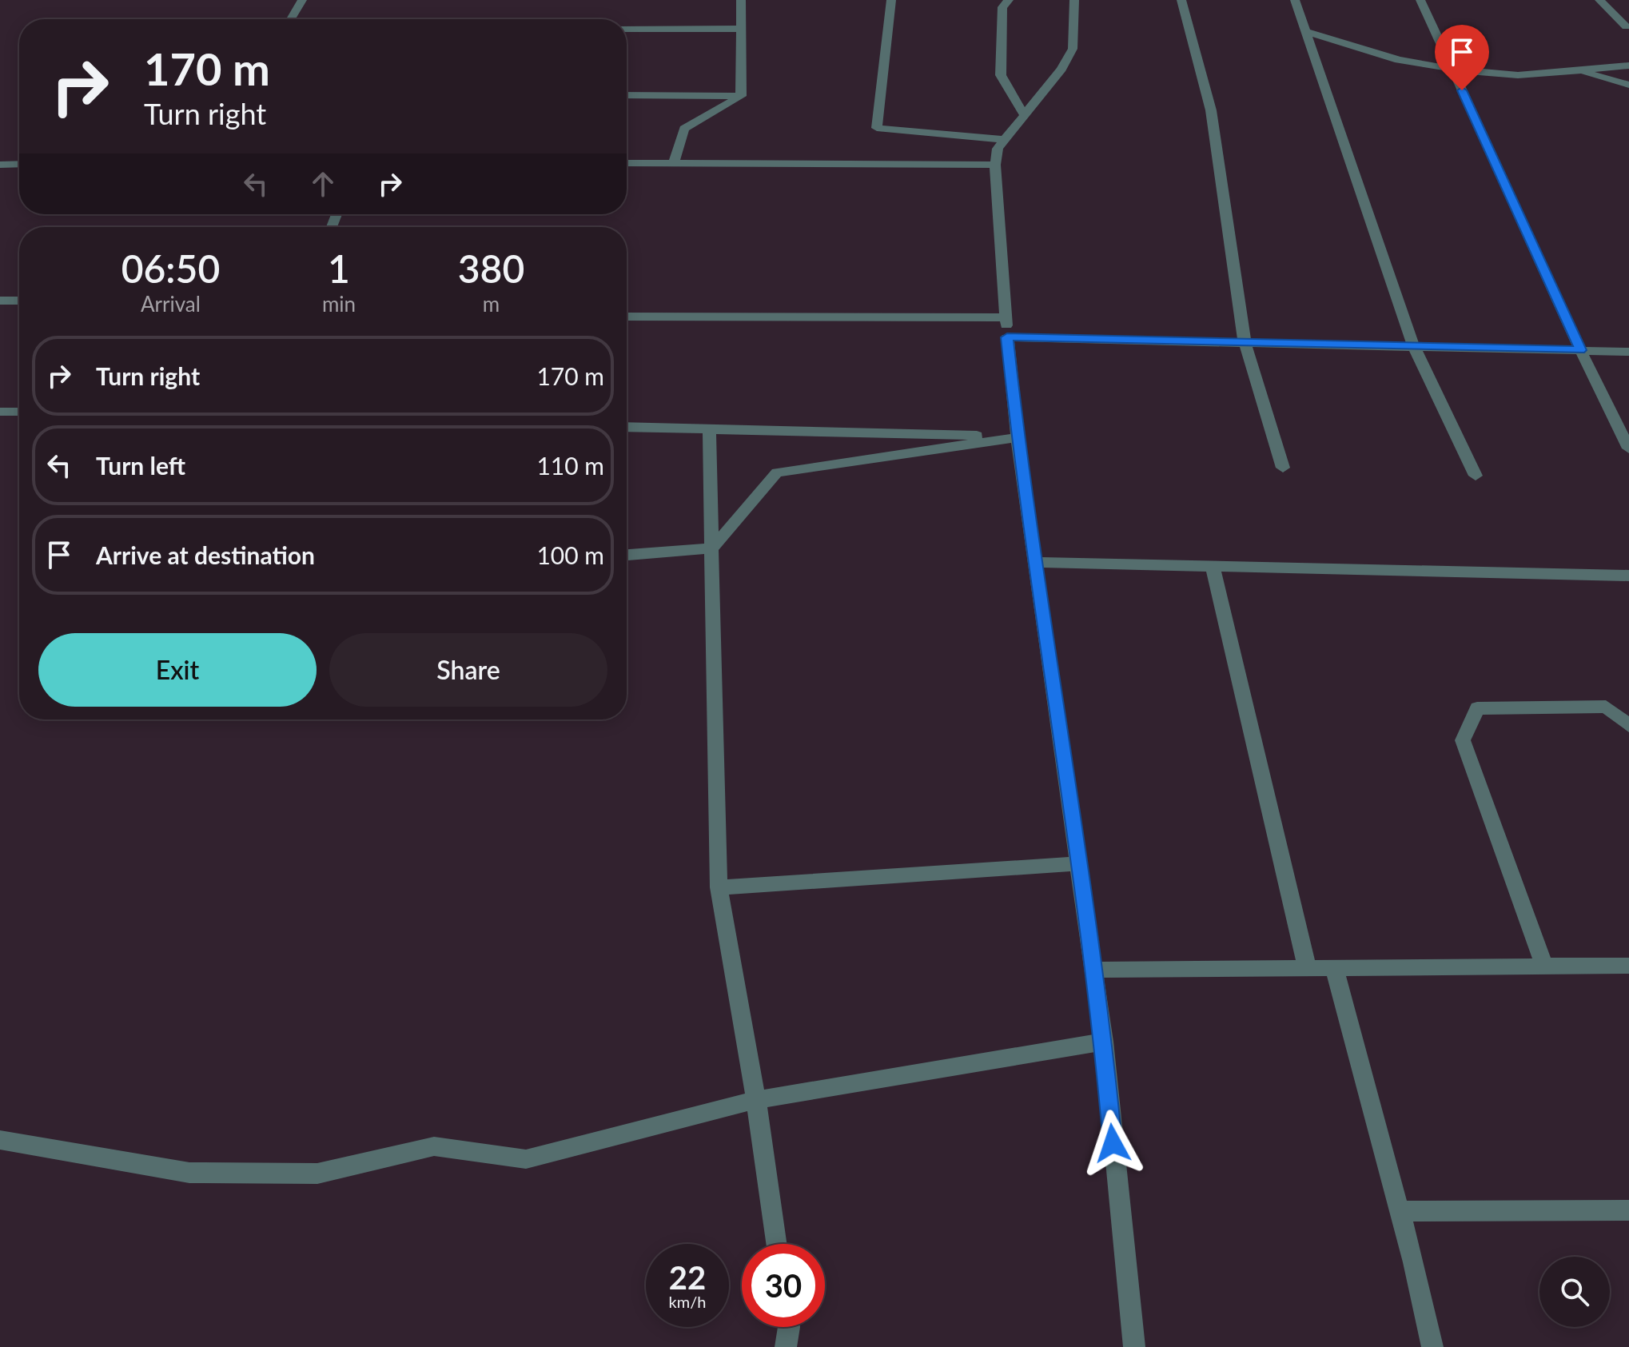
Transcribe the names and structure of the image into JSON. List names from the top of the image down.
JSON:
{
  "page": {
    "turn": ["170 m", "Turn right"],
    "eta": [
      "06:50",
      "Arrival",
      "1",
      "min",
      "380",
      "m"
    ],
    "list": [
      {
        "name": "Turn right",
        "value": "170 m"
      },
      {
        "name": "Turn left",
        "value": "110 m"
      },
      {
        "name": "Arrive at destination",
        "value": "100 m"
      }
    ],
    "buttons": ["Exit", "Share"],
    "speed": "22 km/h",
    "limit": "30"
  }
}
